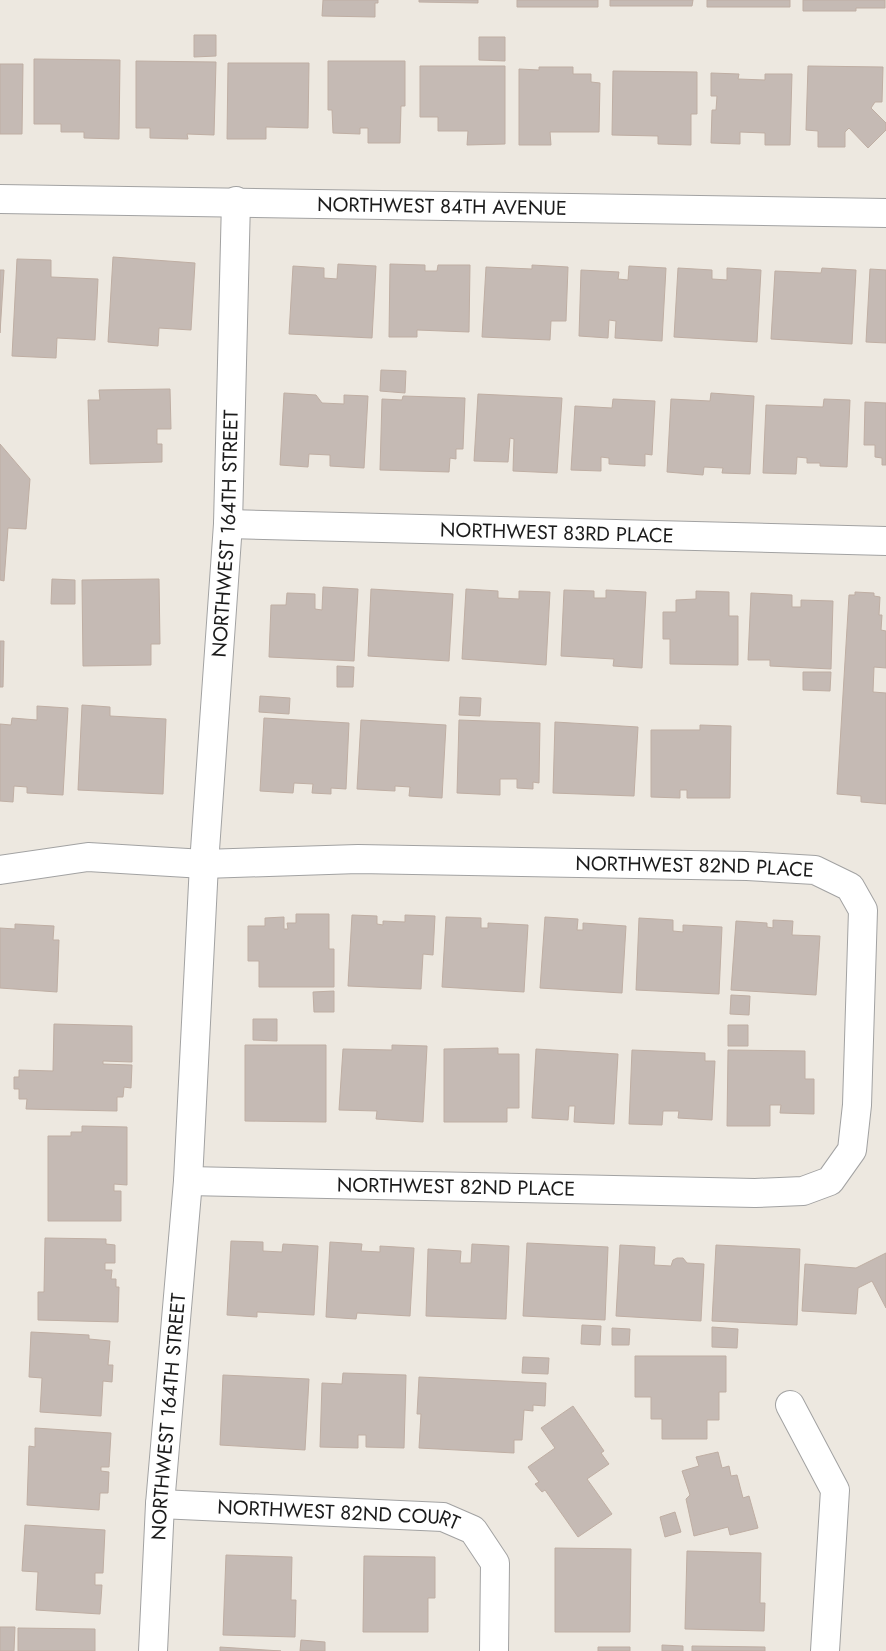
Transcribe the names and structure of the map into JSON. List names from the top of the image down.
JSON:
{
  "streets": {
    "street": [
      "NORTHWEST 84TH AVENUE",
      "NORTHWEST 83RD PLACE",
      "NORTHWEST 164TH STREET",
      "NORTHWEST 82ND PLACE",
      "NORTHWEST 82ND COURT"
    ]
  },
  "crossings": [
    ["NORTHWEST 84TH AVENUE", "NORTHWEST 164TH STREET"],
    ["NORTHWEST 83RD PLACE", "NORTHWEST 164TH STREET"],
    ["NORTHWEST 164TH STREET", "NORTHWEST 82ND PLACE"],
    ["NORTHWEST 164TH STREET", "NORTHWEST 82ND COURT"]
  ]
}
